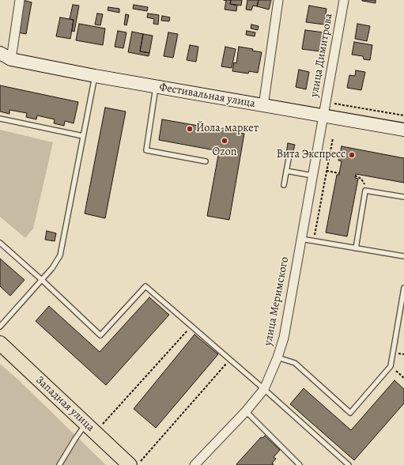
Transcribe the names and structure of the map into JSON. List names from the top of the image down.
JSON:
{
  "streets": {
    "main road": ["Западная улица"],
    "street": ["улица Димитрова", "Фестивальная улица", "улица Меримского"]
  },
  "crossings": [
    ["улица Димитрова", "Фестивальная улица"],
    ["улица Димитрова", "улица Меримского"],
    ["Фестивальная улица", "улица Меримского"]
  ],
  "places": ["Йола-маркет", "Ozon", "Вита Экспресс"]
}
